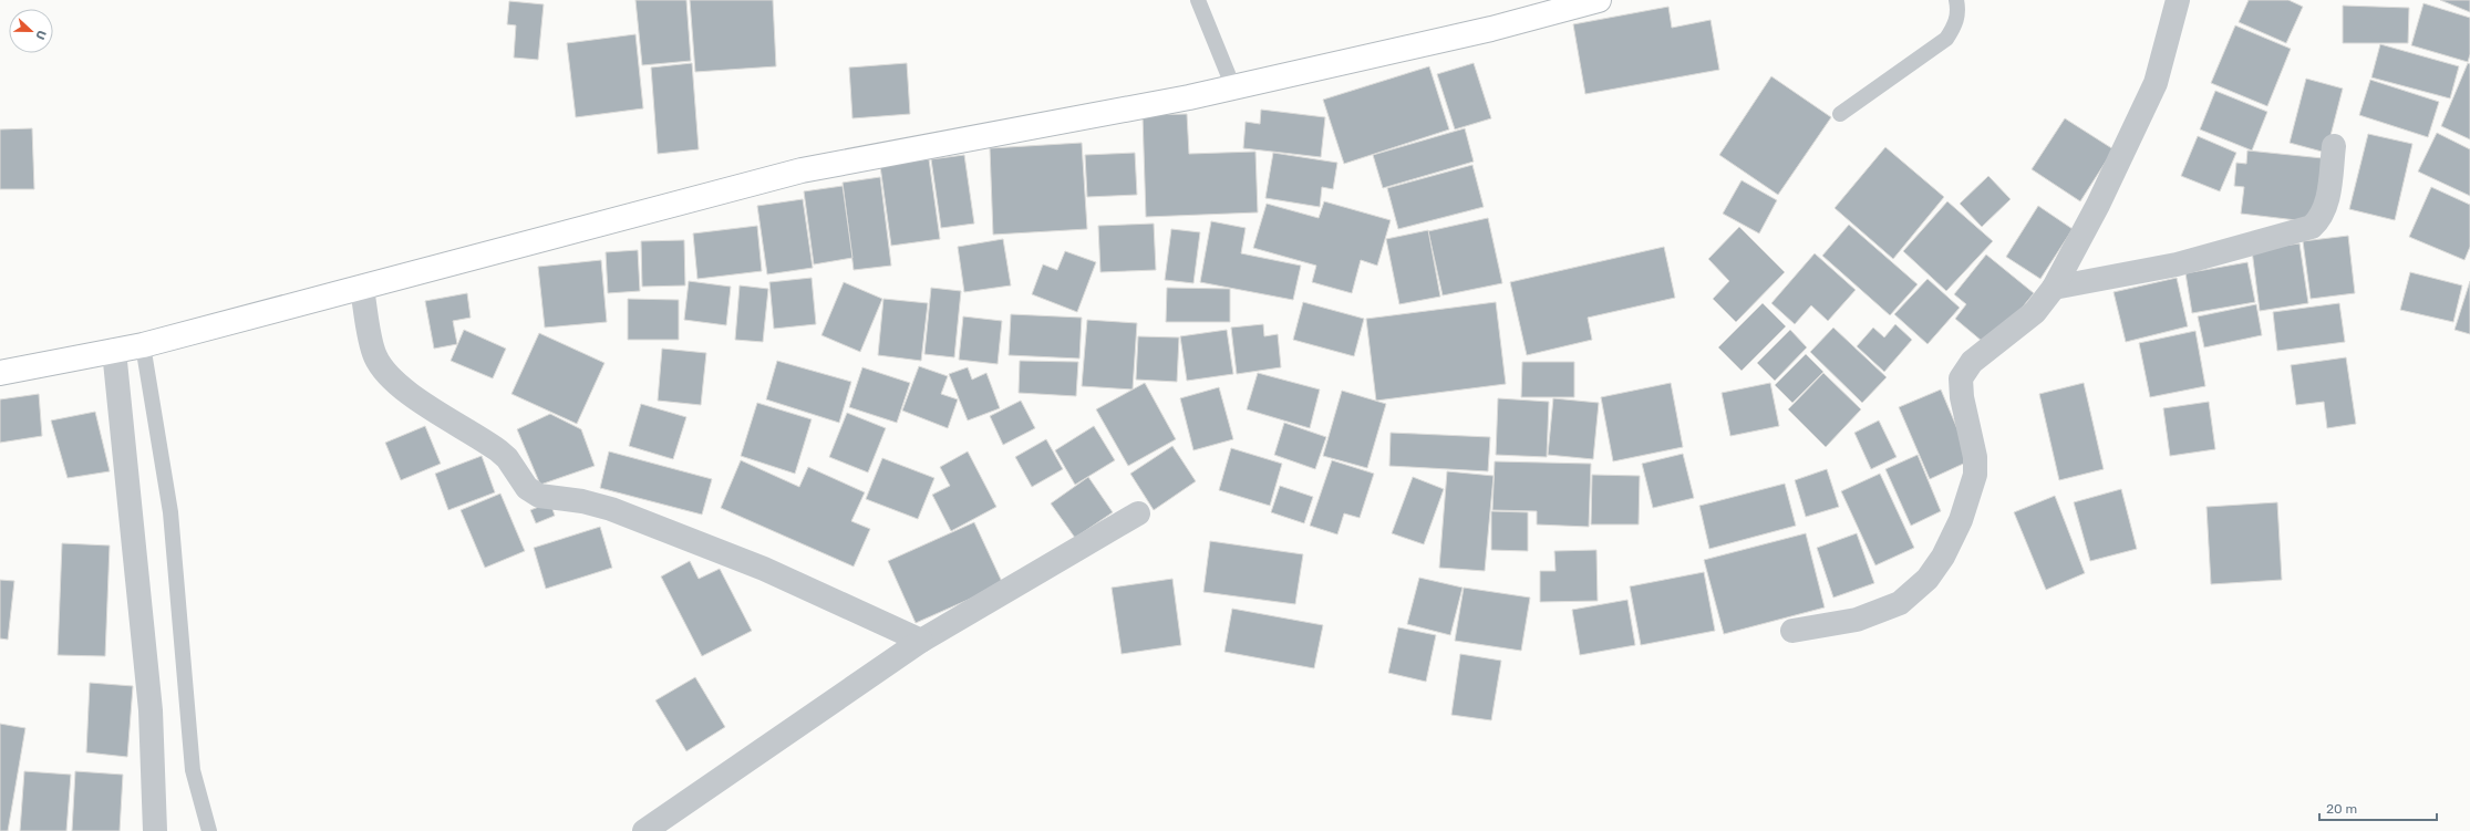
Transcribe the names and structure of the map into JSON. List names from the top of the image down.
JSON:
{
  "scale_bar": "20 m",
  "north": "right"
}
